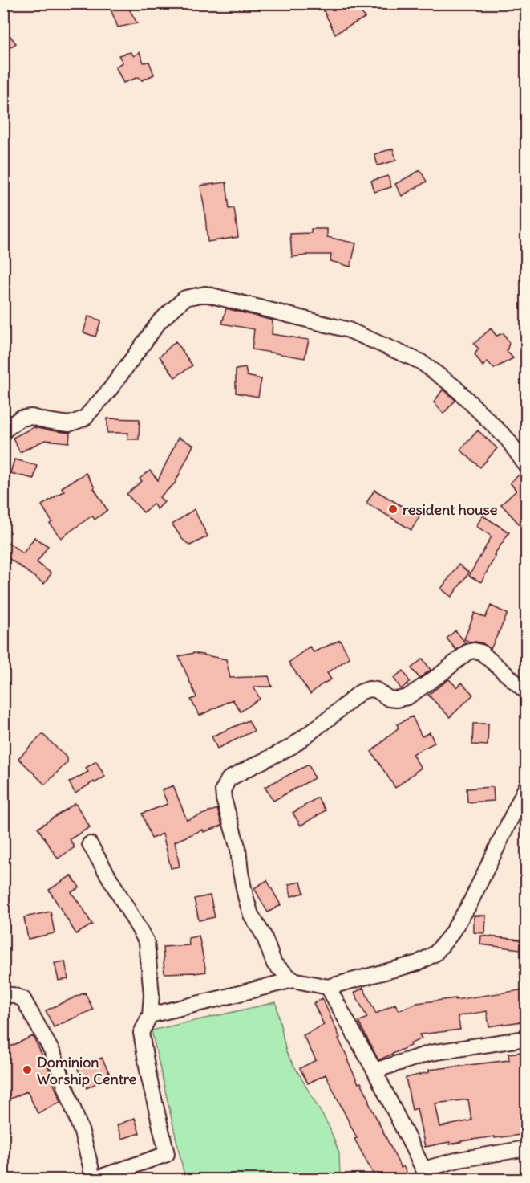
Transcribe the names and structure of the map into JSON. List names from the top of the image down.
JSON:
{
  "places": ["resident house", "Dominion Worship Centre"]
}
